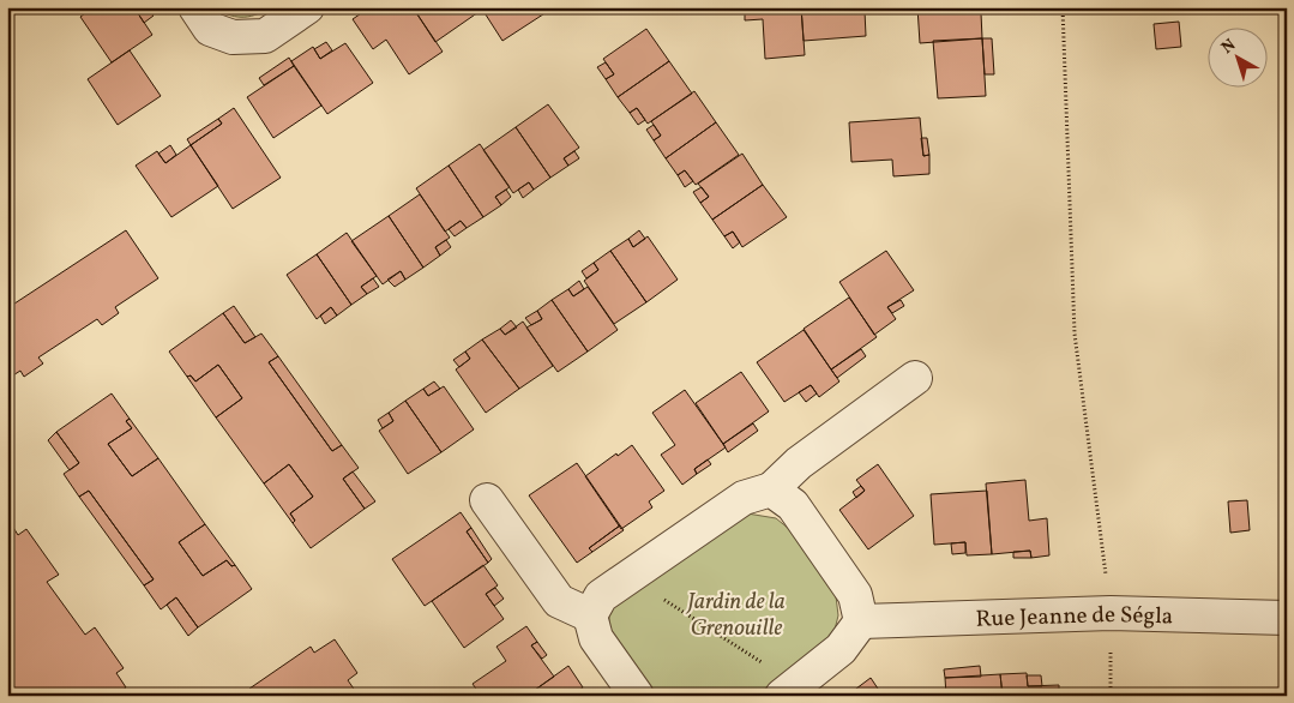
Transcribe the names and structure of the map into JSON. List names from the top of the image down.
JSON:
{
  "streets": {
    "street": ["Rue Jeanne de Ségla"]
  },
  "parks": ["Jardin de la Grenouille"],
  "north": "top left"
}
